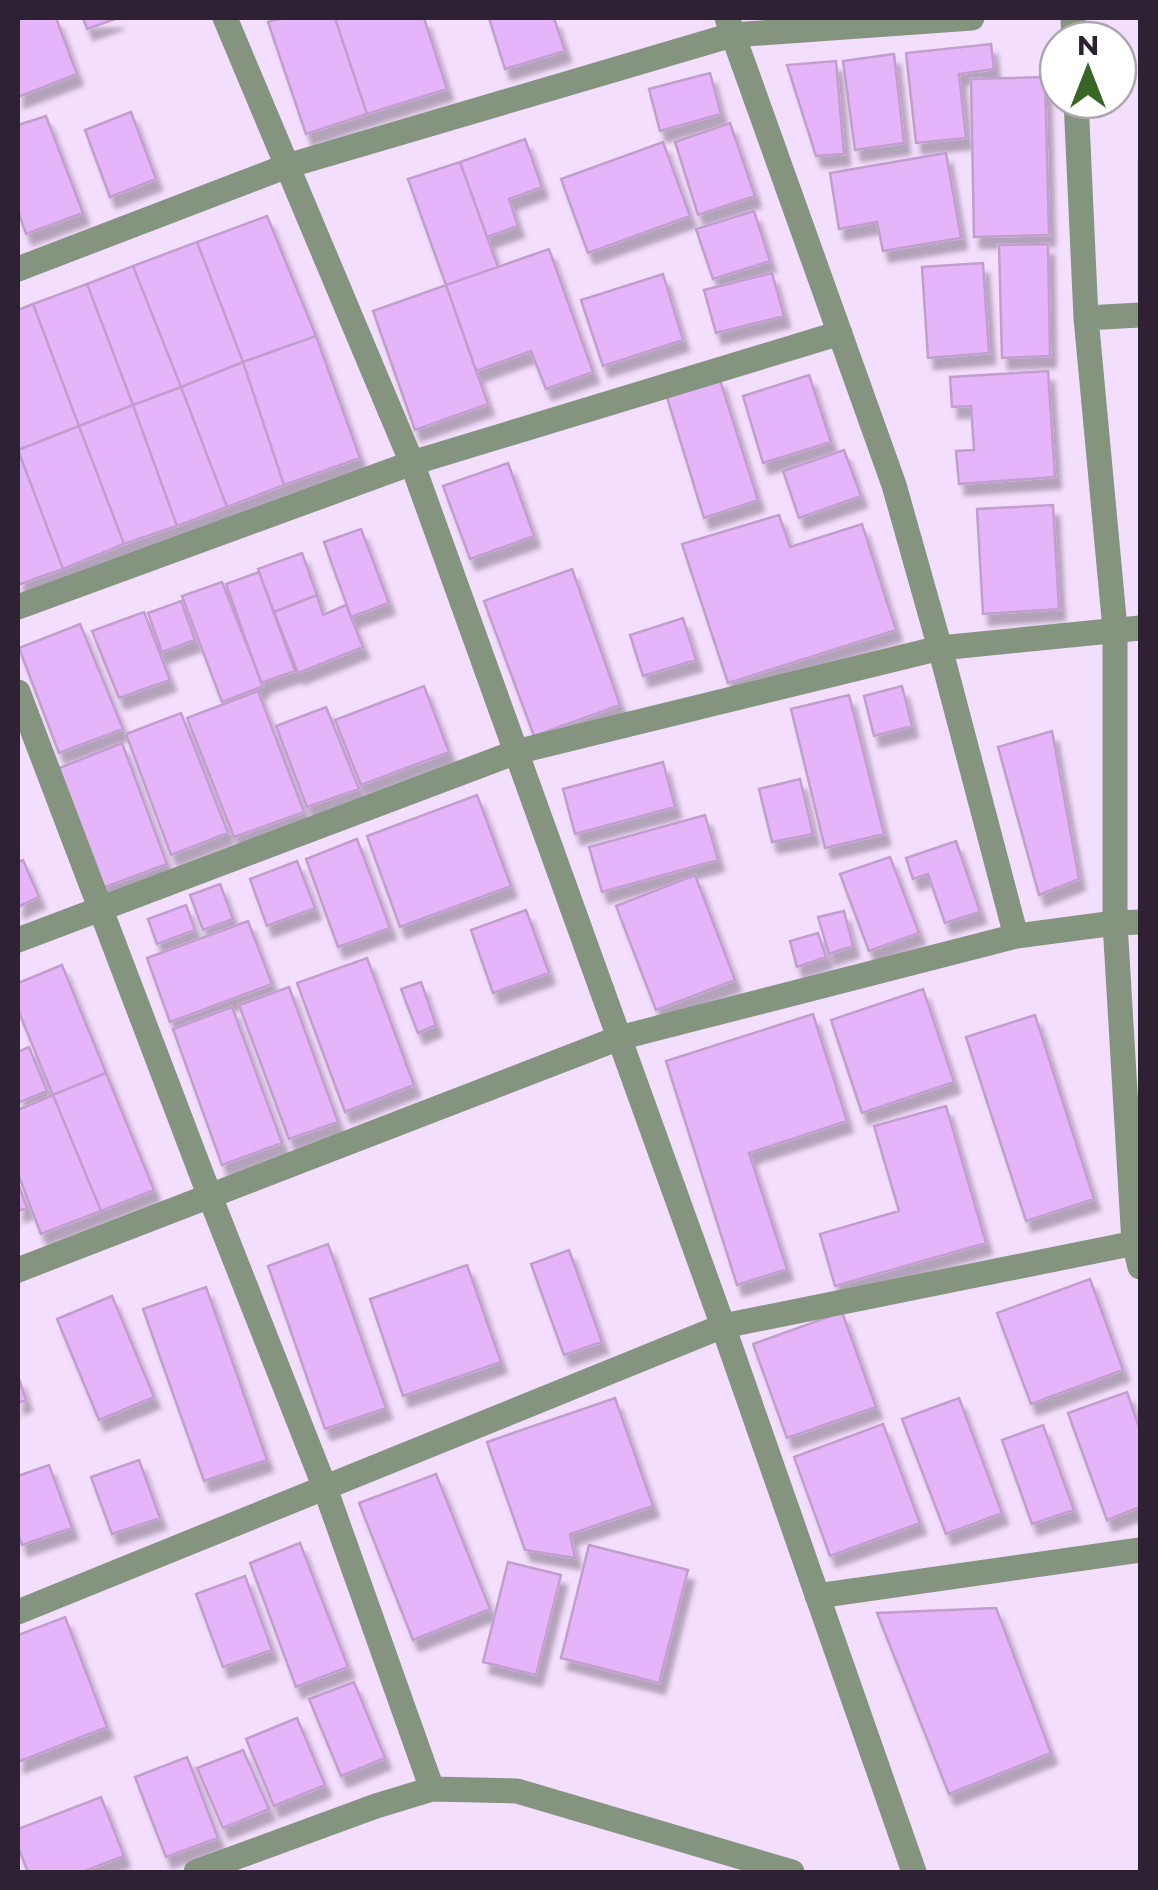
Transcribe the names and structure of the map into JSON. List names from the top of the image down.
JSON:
{
  "north": "top"
}
